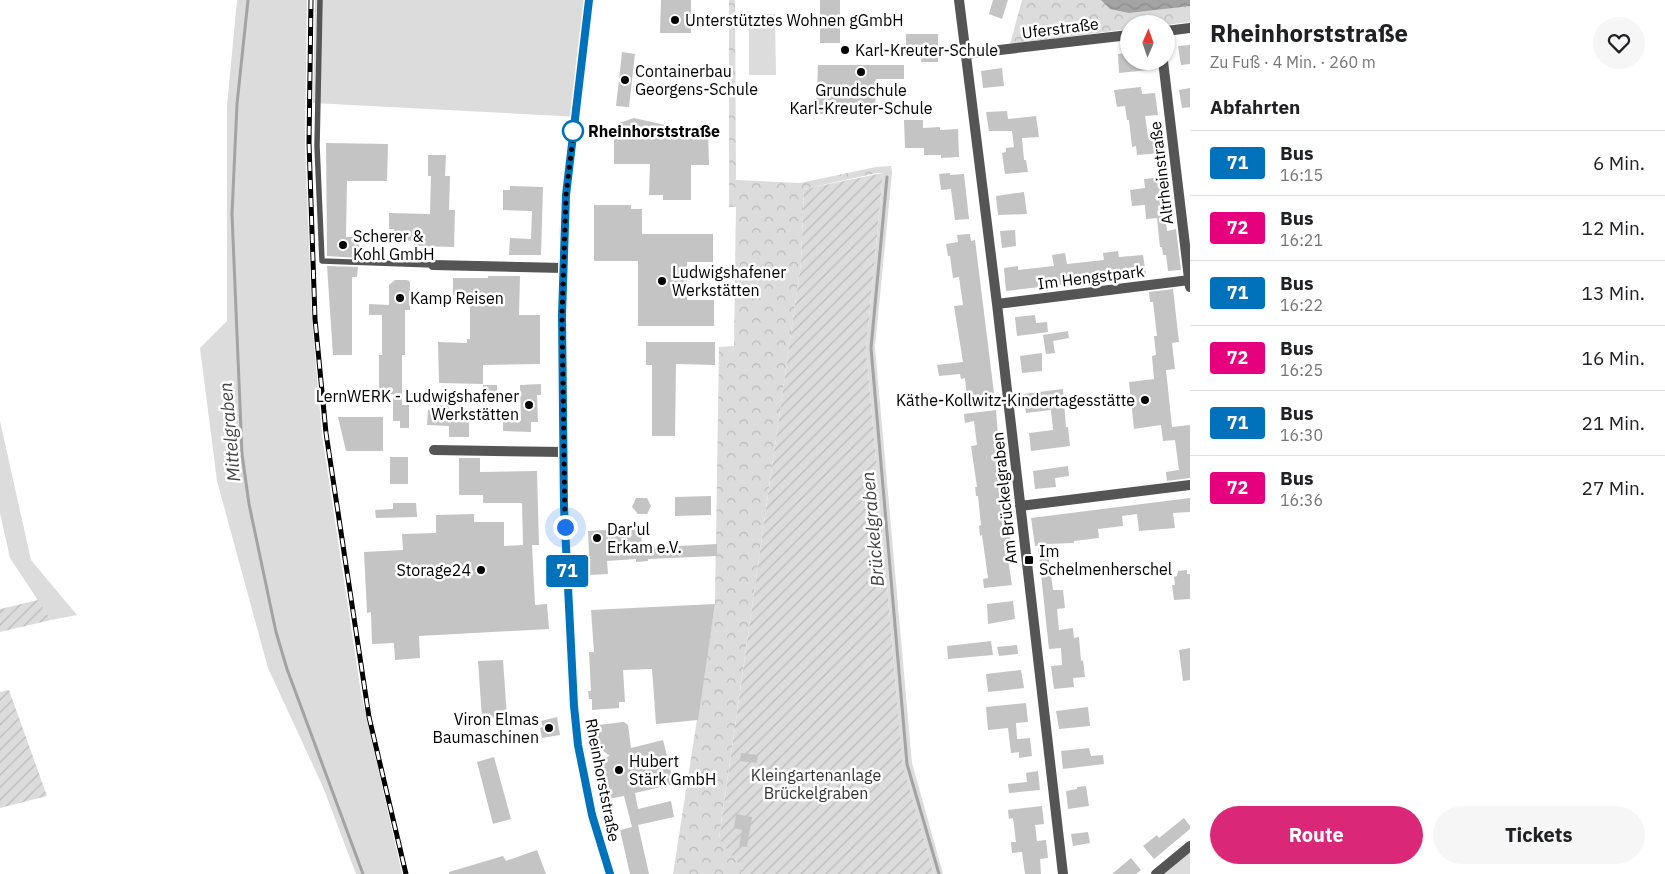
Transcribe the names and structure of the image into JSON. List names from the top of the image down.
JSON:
{
  "streets": {
    "street": [
      "Uferstraße",
      "Altrheinstraße",
      "Im Hengstpark",
      "Am Brückelgraben",
      "Rheinhorststraße"
    ]
  },
  "crossings": [
    ["Uferstraße", "Am Brückelgraben"],
    ["Altrheinstraße", "Im Hengstpark"],
    ["Im Hengstpark", "Am Brückelgraben"]
  ],
  "water": ["Mittelgraben", "Brückelgraben"],
  "parks": ["Kleingartenanlage Brückelgraben"],
  "places": {
    "other": [
      "Unterstütztes Wohnen gGmbH",
      "Karl-Kreuter-Schule",
      "Grundschule Karl-Kreuter-Schule",
      "Containerbau Georgens-Schule",
      "Rheinhorststraße",
      "Scherer & Kohl GmbH",
      "Ludwigshafener Werkstätten",
      "Kamp Reisen",
      "Käthe-Kollwitz-Kindertagesstätte",
      "LernWERK - Ludwigshafener Werkstätten",
      "Dar'ul Erkam e.V.",
      "Storage24",
      "Viron Elmas Baumaschinen",
      "Hubert Stärk GmbH"
    ],
    "transit": ["Im Schelmenherschel"]
  },
  "lines": ["bus line 71"],
  "north": "top",
  "page": {
    "on_map": "71",
    "heading": [
      ["Rheinhorststraße", "Zu Fuß · 4 Min. · 260 m"],
      "Abfahrten"
    ],
    "list": [
      {
        "mark": "71",
        "name": "Bus",
        "note": "16:15",
        "value": "6 Min."
      },
      {
        "mark": "72",
        "name": "Bus",
        "note": "16:21",
        "value": "12 Min."
      },
      {
        "mark": "71",
        "name": "Bus",
        "note": "16:22",
        "value": "13 Min."
      },
      {
        "mark": "72",
        "name": "Bus",
        "note": "16:25",
        "value": "16 Min."
      },
      {
        "mark": "71",
        "name": "Bus",
        "note": "16:30",
        "value": "21 Min."
      },
      {
        "mark": "72",
        "name": "Bus",
        "note": "16:36",
        "value": "27 Min."
      }
    ],
    "buttons": ["Route", "Tickets"]
  }
}
